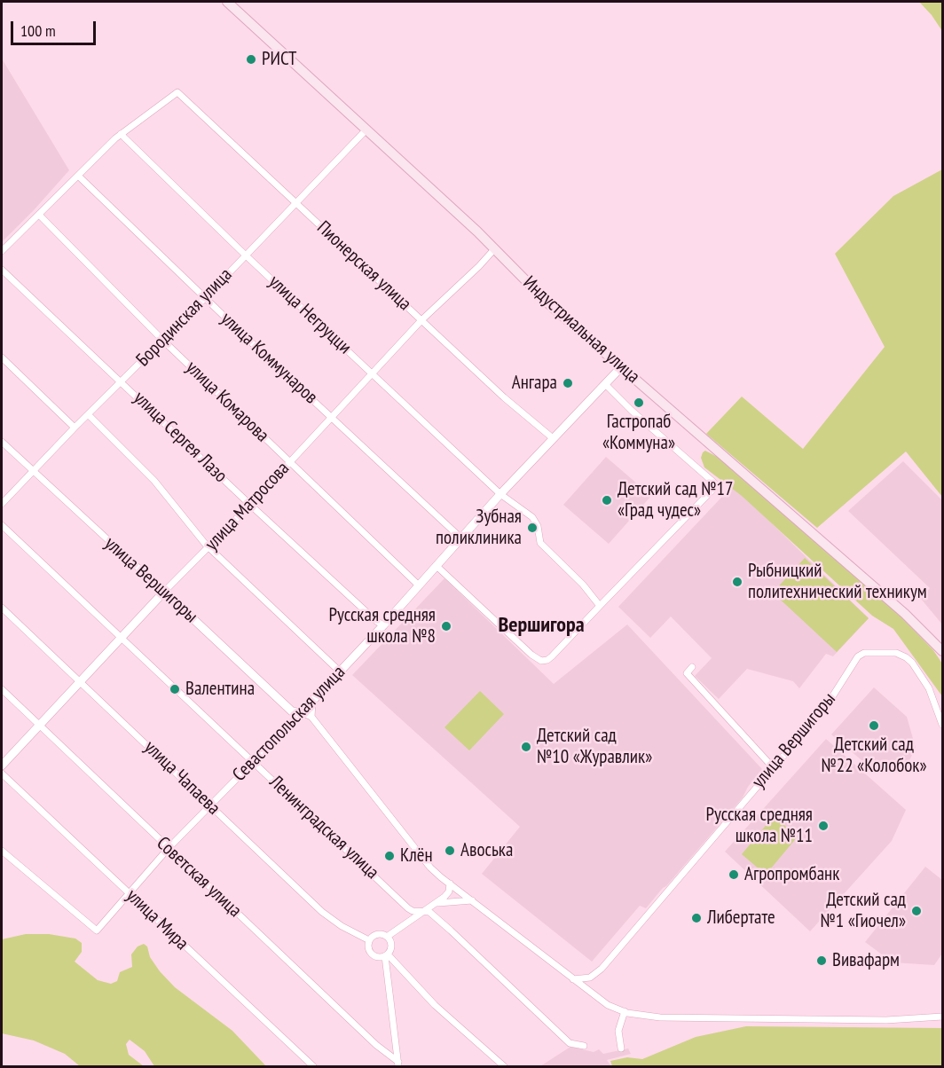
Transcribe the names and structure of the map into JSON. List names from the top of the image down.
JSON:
{
  "streets": {
    "main road": ["Индустриальная улица"],
    "street": [
      "Пионерская улица",
      "улица Негруцци",
      "Бородинская улица",
      "улица Коммунаров",
      "улица Комарова",
      "улица Сергея Лазо",
      "улица Матросова",
      "улица Вершигоры",
      "Севастопольская улица",
      "улица Чапаева",
      "Ленинградская улица",
      "Советская улица",
      "улица Мира"
    ]
  },
  "crossings": [
    ["Пионерская улица", "улица Негруцци"],
    ["Пионерская улица", "Бородинская улица"],
    ["Пионерская улица", "улица Матросова"],
    ["Пионерская улица", "Севастопольская улица"],
    ["улица Негруцци", "Бородинская улица"],
    ["улица Негруцци", "улица Матросова"],
    ["улица Негруцци", "Севастопольская улица"],
    ["Бородинская улица", "Индустриальная улица"],
    ["Бородинская улица", "улица Коммунаров"],
    ["Бородинская улица", "улица Комарова"],
    ["Бородинская улица", "улица Сергея Лазо"],
    ["Бородинская улица", "улица Вершигоры"],
    ["Индустриальная улица", "улица Матросова"],
    ["Индустриальная улица", "Севастопольская улица"],
    ["улица Коммунаров", "улица Матросова"],
    ["улица Коммунаров", "Севастопольская улица"],
    ["улица Комарова", "улица Матросова"],
    ["улица Комарова", "Севастопольская улица"],
    ["улица Сергея Лазо", "улица Матросова"],
    ["улица Сергея Лазо", "Севастопольская улица"],
    ["улица Матросова", "улица Вершигоры"],
    ["улица Матросова", "улица Чапаева"],
    ["улица Матросова", "Ленинградская улица"],
    ["улица Матросова", "Советская улица"],
    ["улица Вершигоры", "Севастопольская улица"],
    ["Севастопольская улица", "улица Чапаева"],
    ["Севастопольская улица", "Ленинградская улица"],
    ["Севастопольская улица", "Советская улица"],
    ["Севастопольская улица", "улица Мира"]
  ],
  "districts": ["Вершигора"],
  "places": [
    "РИСТ",
    "Ангара",
    "Гастропаб «Коммуна»",
    "Детский сад №17 «Град чудес»",
    "Зубная поликлиника",
    "Рыбницкий политехнический техникум",
    "Русская средняя школа №8",
    "Валентина",
    "Детский сад №22 «Колобок»",
    "Детский сад №10 «Журавлик»",
    "Русская средняя школа №11",
    "Авоська",
    "Клён",
    "Агропромбанк",
    "Детский сад №1 «Гиочел»",
    "Либертате",
    "Вивафарм"
  ],
  "scale_bar": "100 m"
}
